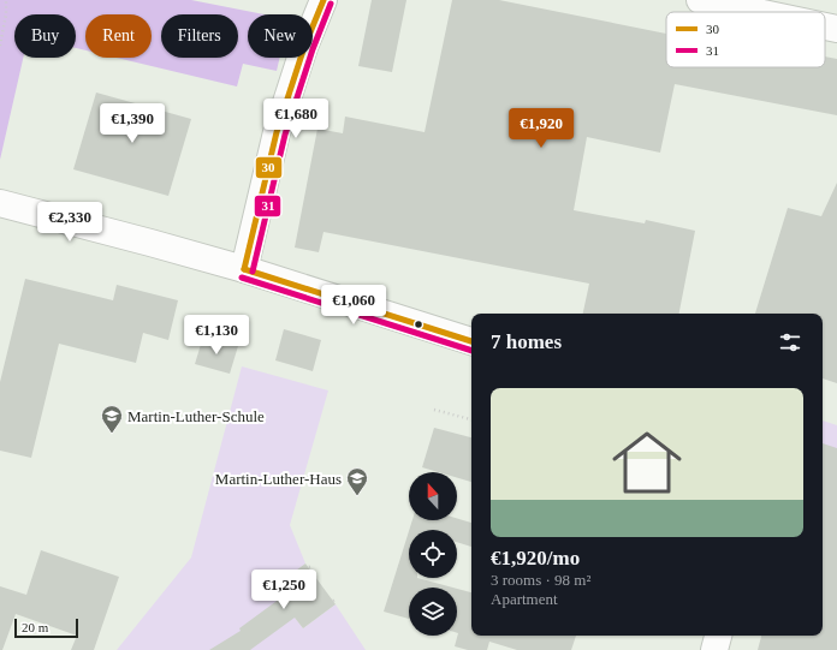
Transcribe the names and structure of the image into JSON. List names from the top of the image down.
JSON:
{
  "places": {
    "school or university": ["Martin-Luther-Schule", "Martin-Luther-Haus"]
  },
  "lines": ["transit line 30", "transit line 31"],
  "legend": ["30", "31"],
  "scale_bar": "20 m",
  "north": "top",
  "page": {
    "chip": [
      "Buy",
      "Rent",
      "Filters",
      "New"
    ],
    "price": [
      "€1,680",
      "€1,390",
      "€1,920",
      "€2,330",
      "€1,060",
      "€1,130",
      "€1,250"
    ],
    "heading": "7 homes",
    "list": [
      {
        "name": "€1,920/mo",
        "note": "3 rooms · 98 m² · Apartment"
      }
    ],
    "scale": "20 m"
  }
}
